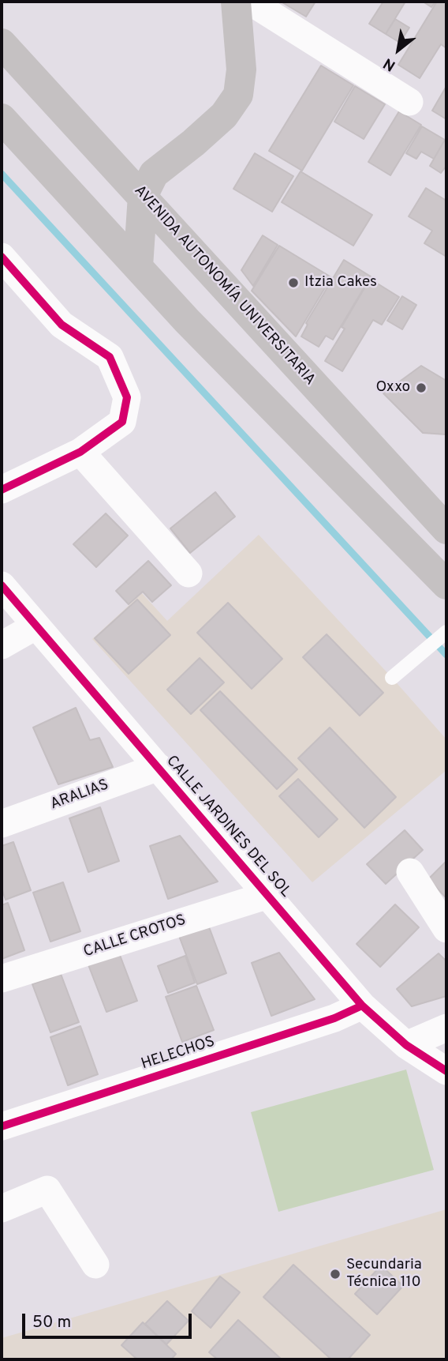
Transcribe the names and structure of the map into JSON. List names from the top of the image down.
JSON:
{
  "streets": {
    "main road": ["AVENIDA AUTONOMÍA UNIVERSITARIA"],
    "street": [
      "ARALIAS",
      "CALLE JARDINES DEL SOL",
      "CALLE CROTOS",
      "HELECHOS"
    ]
  },
  "crossings": [
    ["ARALIAS", "CALLE JARDINES DEL SOL"],
    ["CALLE JARDINES DEL SOL", "CALLE CROTOS"],
    ["CALLE JARDINES DEL SOL", "HELECHOS"]
  ],
  "places": ["Itzia Cakes", "Oxxo", "Secundaria Técnica 110"],
  "scale_bar": "50 m",
  "north": "bottom left"
}
